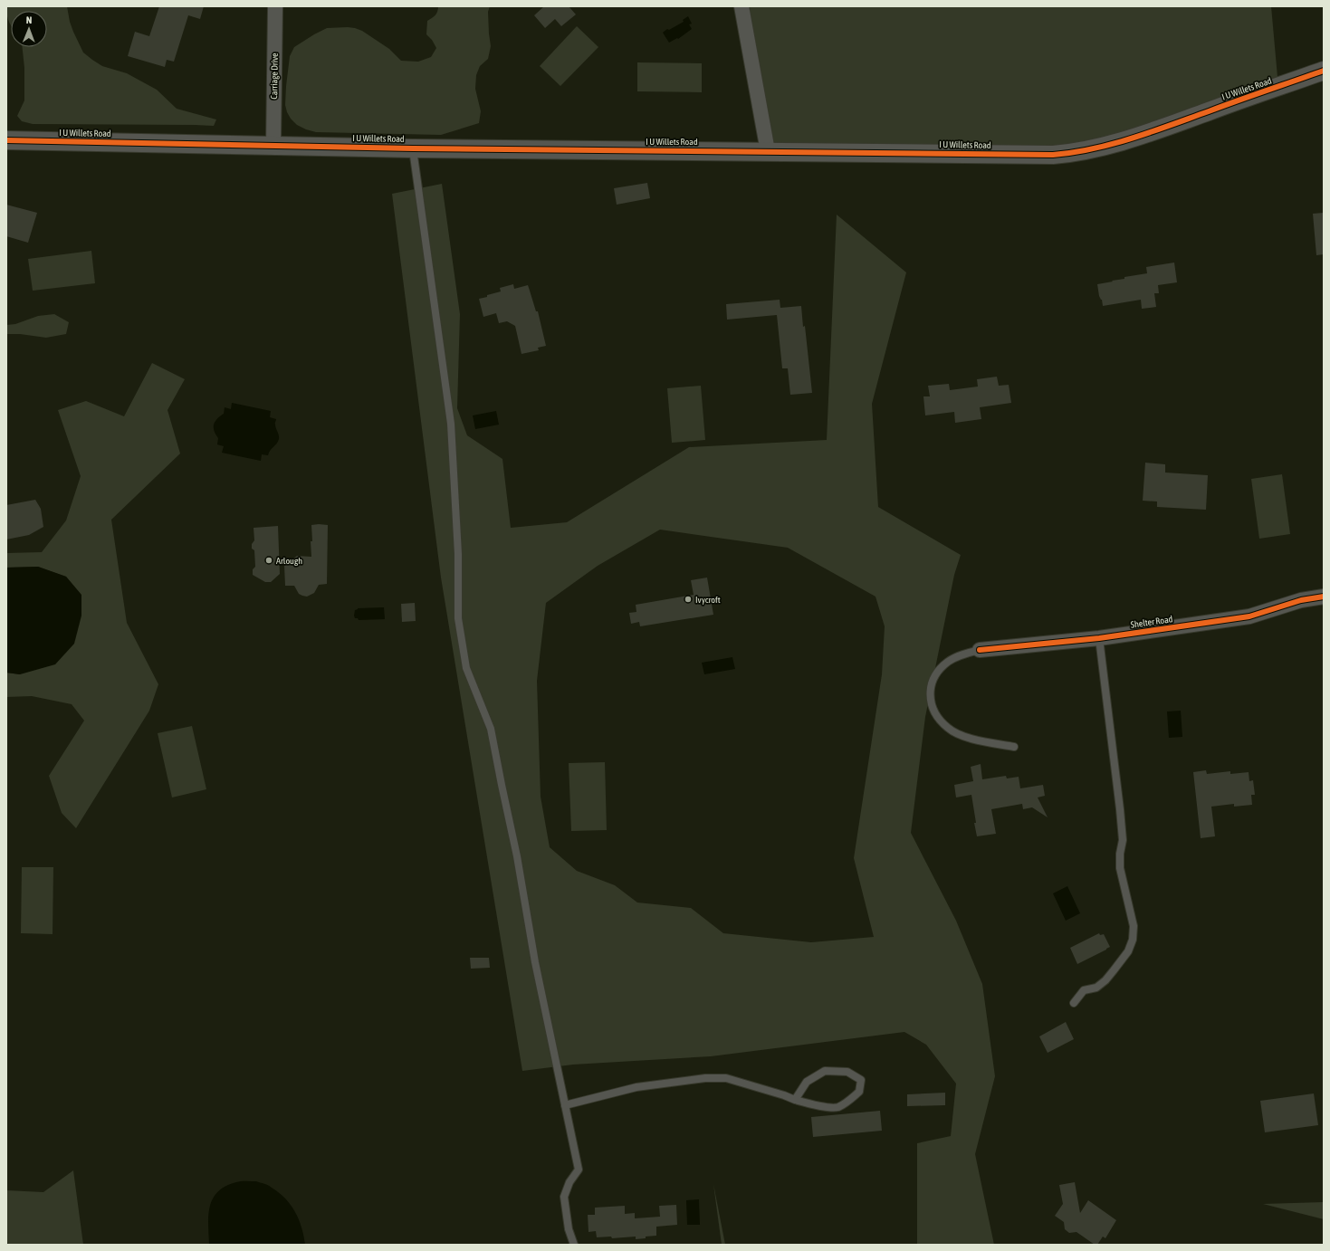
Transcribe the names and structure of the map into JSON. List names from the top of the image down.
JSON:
{
  "streets": {
    "street": ["Carriage Drive", "I U Willets Road", "Shelter Road"]
  },
  "crossings": [
    ["Carriage Drive", "I U Willets Road"]
  ],
  "places": ["Arlough", "Ivycroft"],
  "north": "top"
}
